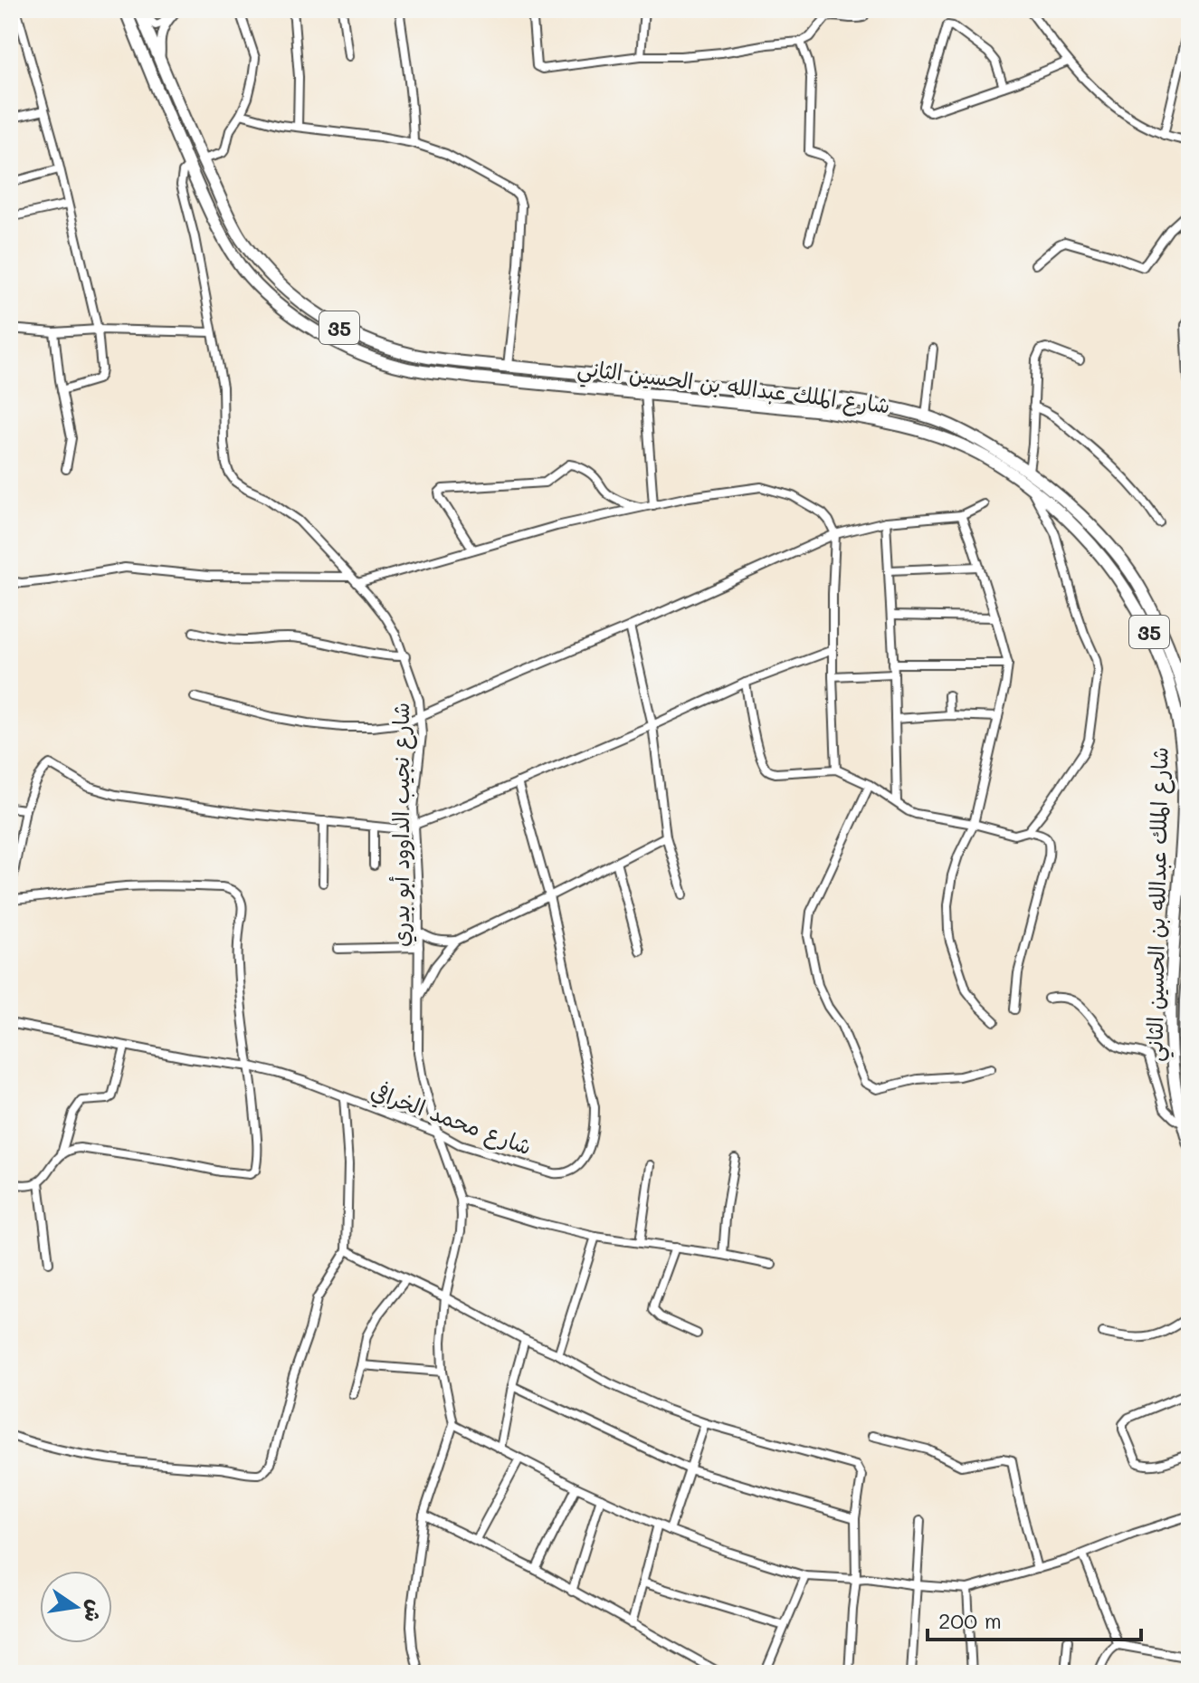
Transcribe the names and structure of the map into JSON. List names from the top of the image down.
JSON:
{
  "streets": {
    "highway": ["35", "شارع الملك عبدالله بن الحسين الثاني"],
    "street": ["شارع نجيب الداوود أبو بدري", "شارع محمد الخرافي"]
  },
  "crossings": [
    ["شارع الملك عبدالله بن الحسين الثاني", "شارع نجيب الداوود أبو بدري"],
    ["شارع نجيب الداوود أبو بدري", "شارع محمد الخرافي"]
  ],
  "scale_bar": "200 m",
  "north": "right"
}
